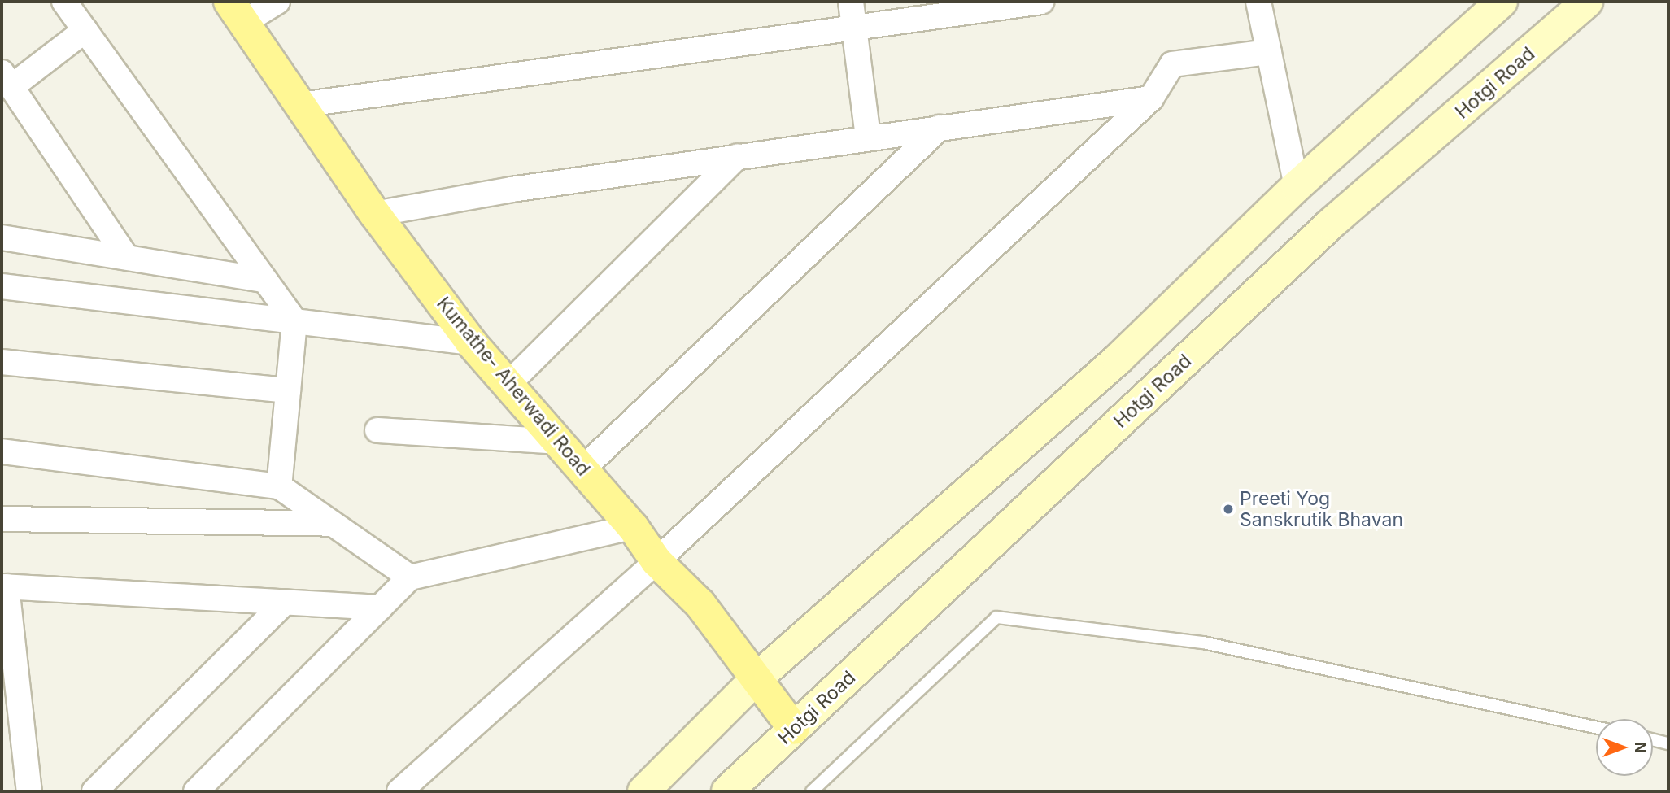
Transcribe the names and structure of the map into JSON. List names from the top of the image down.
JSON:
{
  "streets": {
    "main road": ["Hotgi Road", "Kumathe- Aherwadi Road"]
  },
  "crossings": [
    ["Hotgi Road", "Kumathe- Aherwadi Road"]
  ],
  "places": ["Preeti Yog Sanskrutik Bhavan"],
  "north": "right"
}
